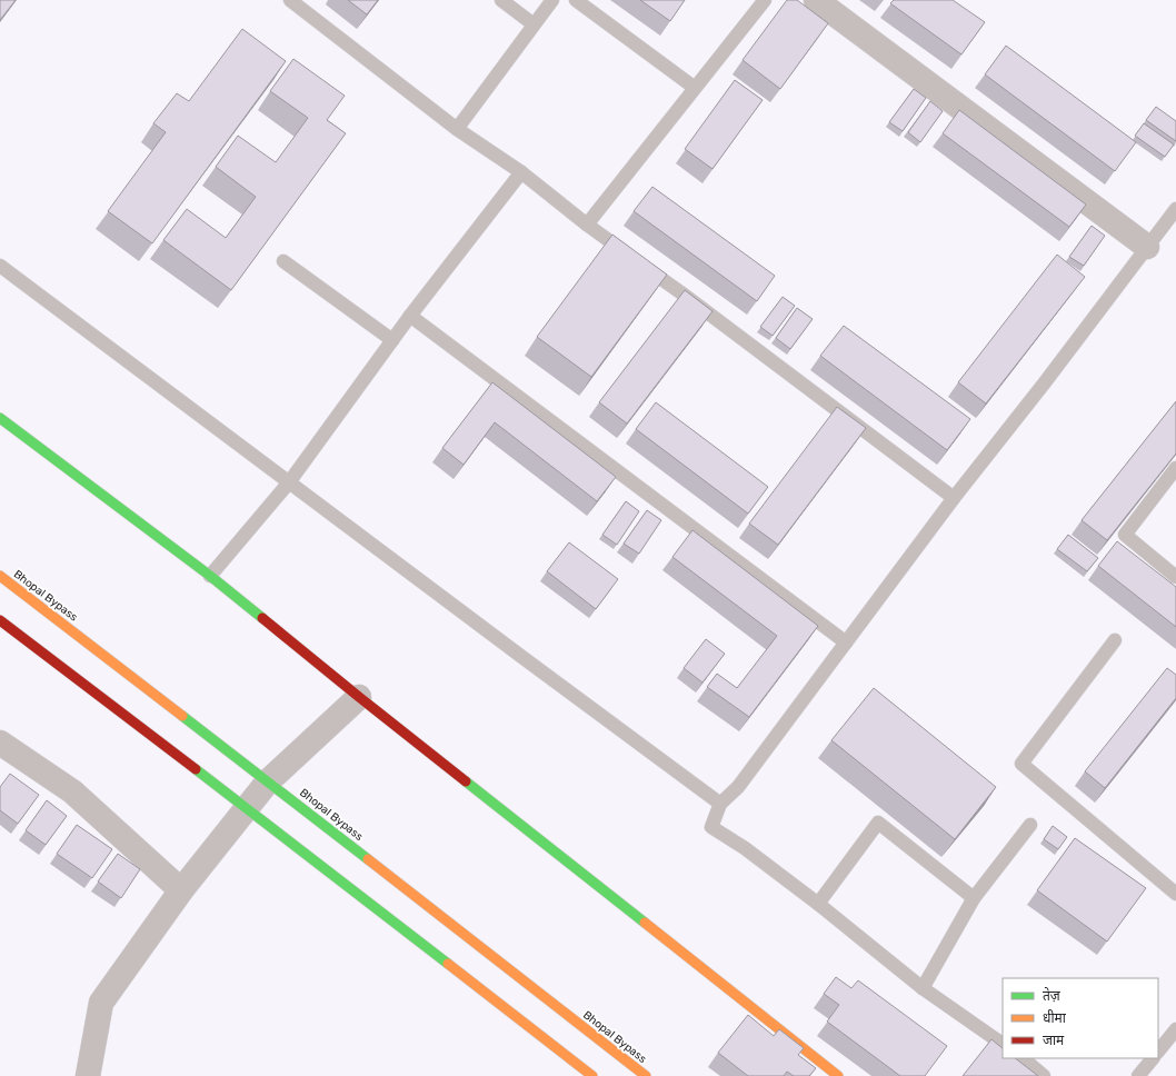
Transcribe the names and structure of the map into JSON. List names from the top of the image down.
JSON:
{
  "streets": {
    "main road": ["Bhopal Bypass"]
  },
  "legend": ["तेज़", "धीमा", "जाम"]
}
